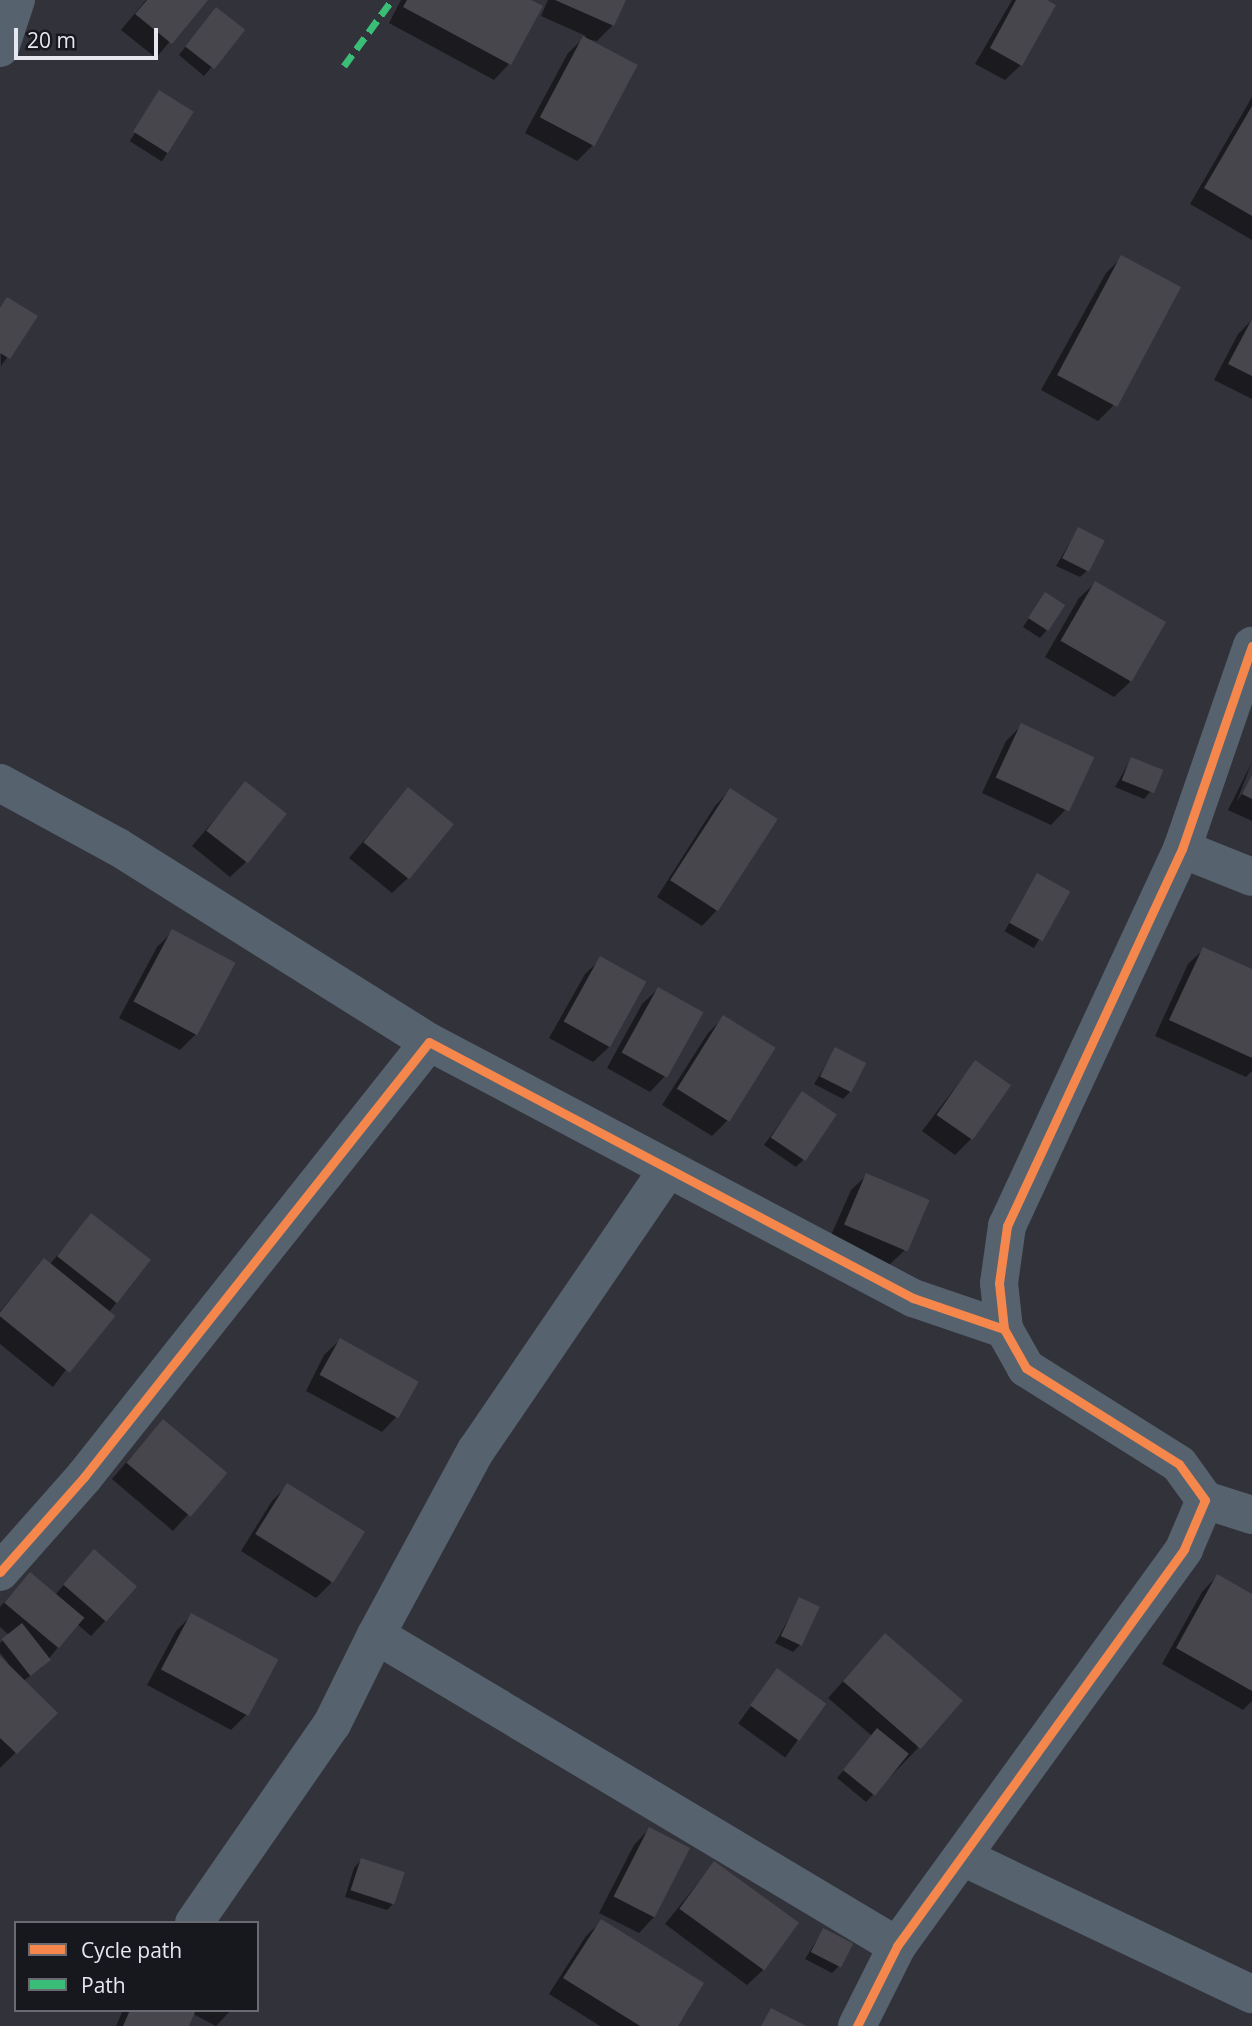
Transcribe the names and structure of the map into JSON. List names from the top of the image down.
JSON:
{
  "legend": ["Cycle path", "Path"],
  "scale_bar": "20 m"
}
